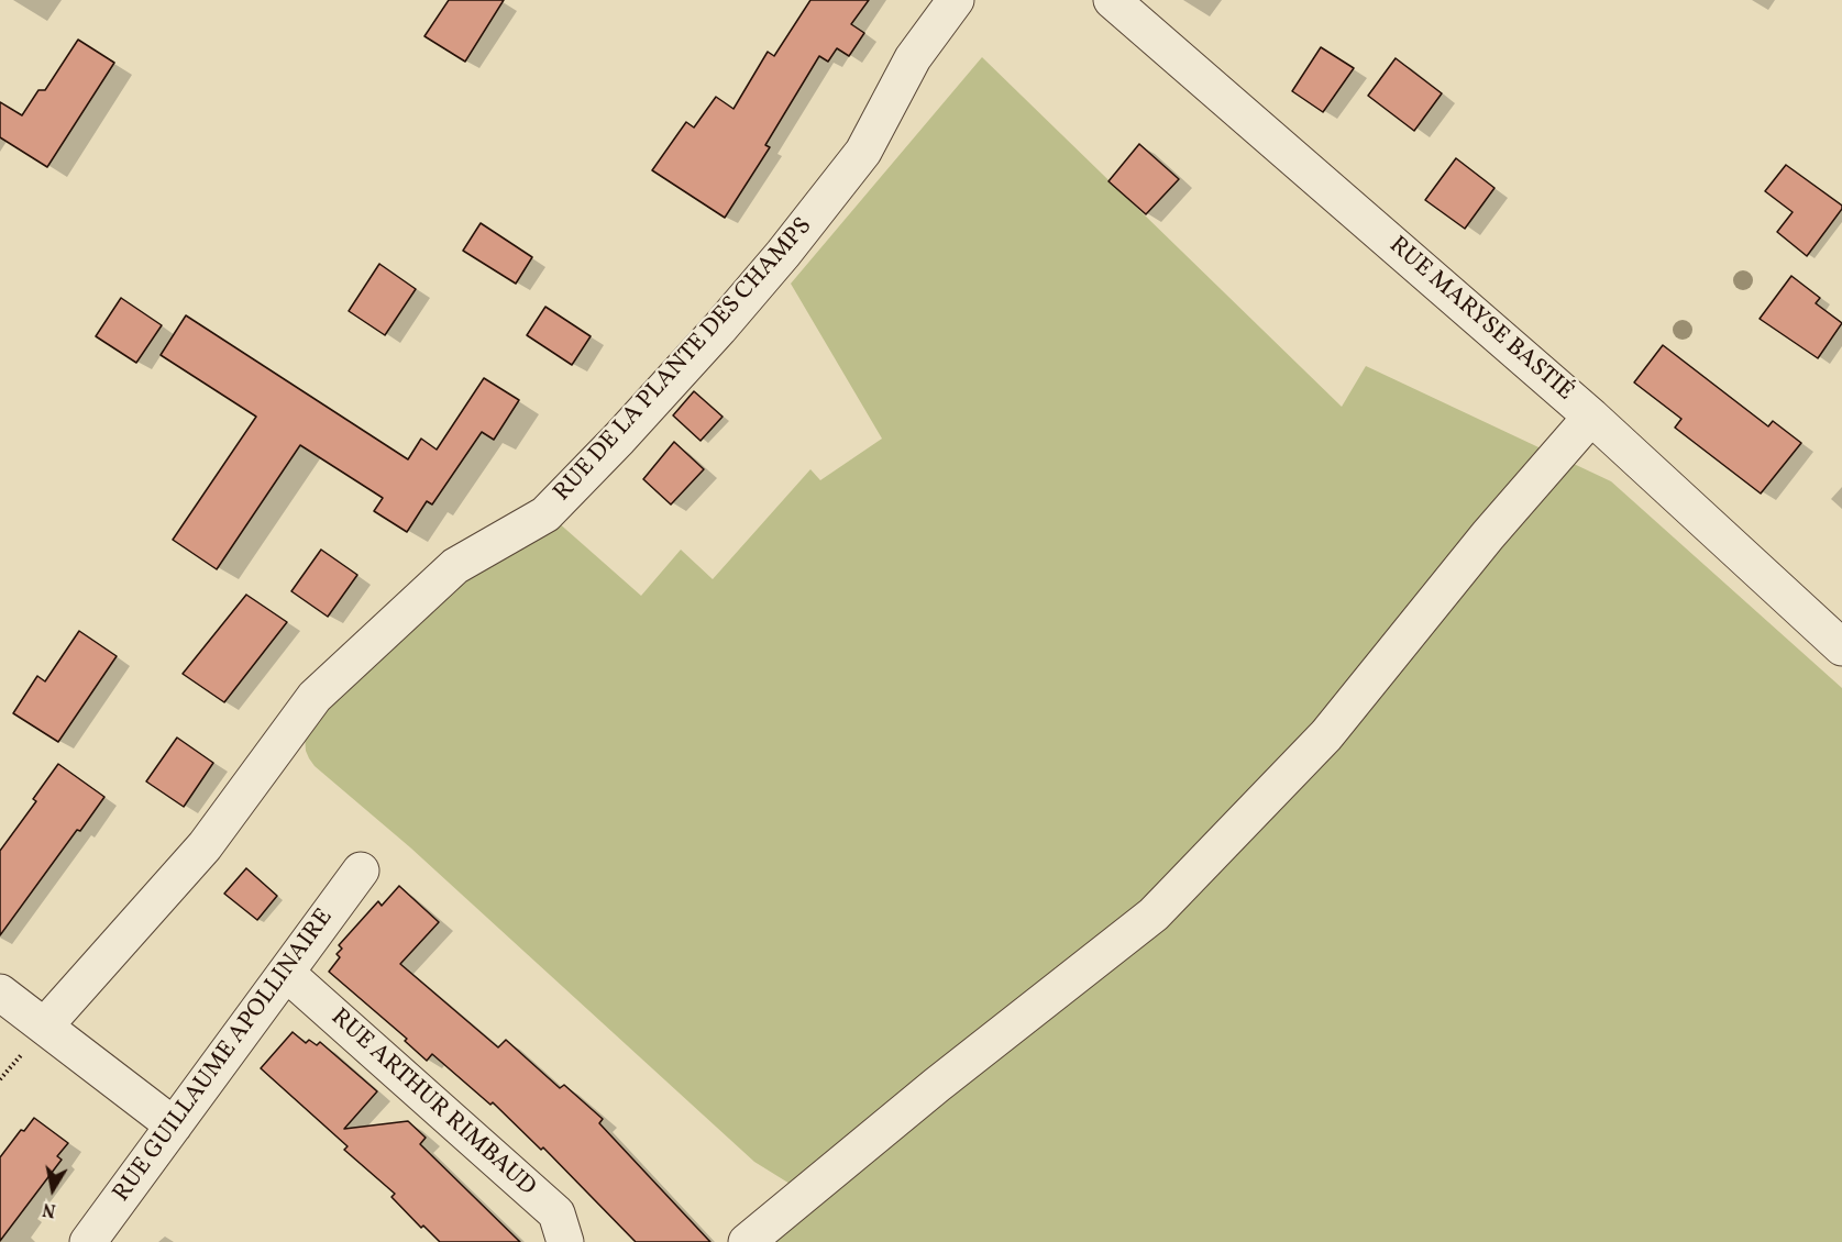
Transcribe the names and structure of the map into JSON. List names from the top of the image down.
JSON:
{
  "streets": {
    "street": [
      "RUE MARYSE BASTIÉ",
      "RUE DE LA PLANTE DES CHAMPS",
      "RUE GUILLAUME APOLLINAIRE",
      "RUE ARTHUR RIMBAUD"
    ]
  },
  "crossings": [
    ["RUE GUILLAUME APOLLINAIRE", "RUE ARTHUR RIMBAUD"]
  ],
  "north": "bottom"
}
